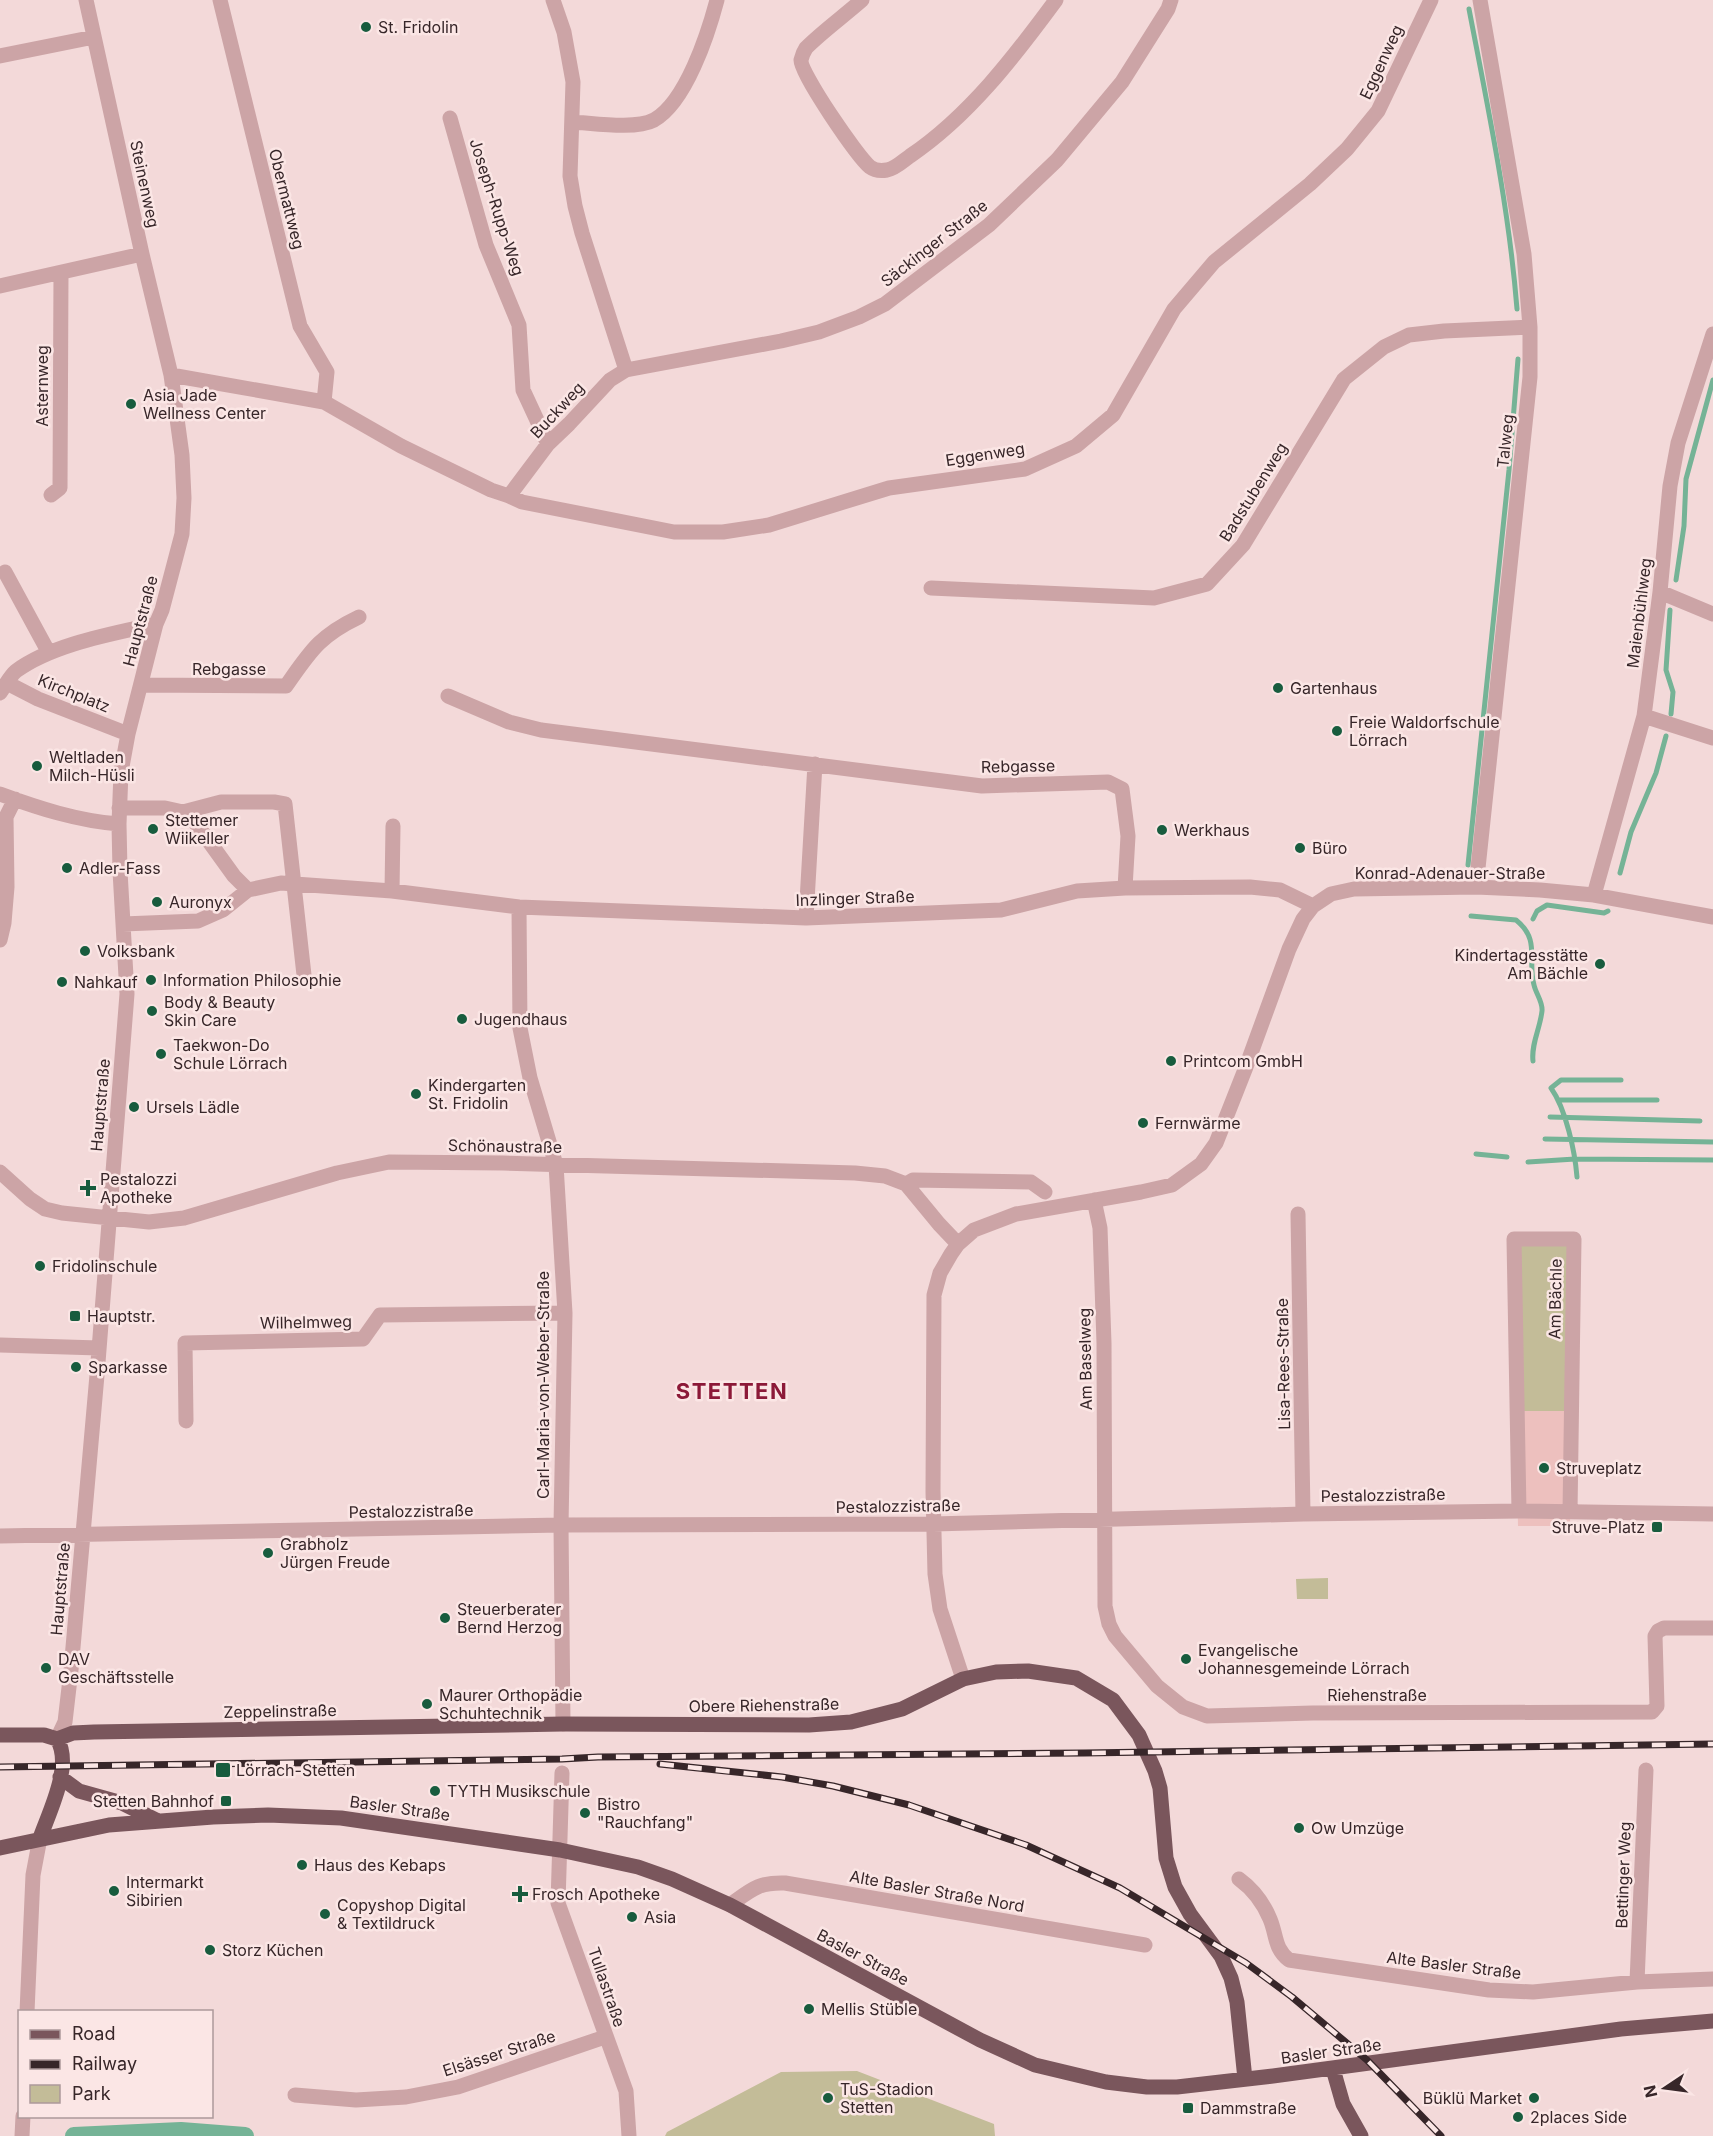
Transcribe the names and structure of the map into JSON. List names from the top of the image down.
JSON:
{
  "streets": {
    "main road": [
      "Hauptstraße",
      "Obere Riehenstraße",
      "Zeppelinstraße",
      "Basler Straße"
    ],
    "street": [
      "Eggenweg",
      "Steinenweg",
      "Obermattweg",
      "Joseph-Rupp-Weg",
      "Säckinger Straße",
      "Asternweg",
      "Buckweg",
      "Talweg",
      "Badstubenweg",
      "Maienbühlweg",
      "Rebgasse",
      "Kirchplatz",
      "Konrad-Adenauer-Straße",
      "Inzlinger Straße",
      "Schönaustraße",
      "Am Bächle",
      "Wilhelmweg",
      "Am Baselweg",
      "Lisa-Rees-Straße",
      "Carl-Maria-von-Weber-Straße",
      "Pestalozzistraße",
      "Riehenstraße",
      "Bettinger Weg",
      "Alte Basler Straße Nord",
      "Alte Basler Straße",
      "Tullastraße",
      "Elsässer Straße"
    ]
  },
  "crossings": [
    ["Eggenweg", "Buckweg"],
    ["Steinenweg", "Hauptstraße"],
    ["Joseph-Rupp-Weg", "Buckweg"],
    ["Säckinger Straße", "Buckweg"],
    ["Talweg", "Badstubenweg"],
    ["Talweg", "Konrad-Adenauer-Straße"],
    ["Maienbühlweg", "Konrad-Adenauer-Straße"],
    ["Hauptstraße", "Rebgasse"],
    ["Hauptstraße", "Kirchplatz"],
    ["Hauptstraße", "Inzlinger Straße"],
    ["Hauptstraße", "Schönaustraße"],
    ["Hauptstraße", "Pestalozzistraße"],
    ["Hauptstraße", "Zeppelinstraße"],
    ["Hauptstraße", "Basler Straße"],
    ["Rebgasse", "Inzlinger Straße"],
    ["Konrad-Adenauer-Straße", "Inzlinger Straße"],
    ["Inzlinger Straße", "Carl-Maria-von-Weber-Straße"],
    ["Schönaustraße", "Carl-Maria-von-Weber-Straße"],
    ["Am Bächle", "Pestalozzistraße"],
    ["Wilhelmweg", "Carl-Maria-von-Weber-Straße"],
    ["Am Baselweg", "Pestalozzistraße"],
    ["Am Baselweg", "Riehenstraße"],
    ["Lisa-Rees-Straße", "Pestalozzistraße"],
    ["Carl-Maria-von-Weber-Straße", "Pestalozzistraße"],
    ["Carl-Maria-von-Weber-Straße", "Obere Riehenstraße"],
    ["Carl-Maria-von-Weber-Straße", "Zeppelinstraße"],
    ["Pestalozzistraße", "Riehenstraße"],
    ["Obere Riehenstraße", "Zeppelinstraße"],
    ["Obere Riehenstraße", "Basler Straße"],
    ["Basler Straße", "Alte Basler Straße Nord"],
    ["Basler Straße", "Tullastraße"],
    ["Bettinger Weg", "Alte Basler Straße"],
    ["Tullastraße", "Elsässer Straße"]
  ],
  "districts": ["STETTEN"],
  "places": {
    "other": [
      "St. Fridolin",
      "Asia Jade Wellness Center",
      "Gartenhaus",
      "Freie Waldorfschule Lörrach",
      "Weltladen Milch-Hüsli",
      "Stettemer Wiikeller",
      "Werkhaus",
      "Büro",
      "Adler-Fass",
      "Auronyx",
      "Volksbank",
      "Kindertagesstätte Am Bächle",
      "Information Philosophie",
      "Nahkauf",
      "Body & Beauty Skin Care",
      "Jugendhaus",
      "Taekwon-Do Schule Lörrach",
      "Printcom GmbH",
      "Kindergarten St. Fridolin",
      "Ursels Lädle",
      "Fernwärme",
      "Fridolinschule",
      "Sparkasse",
      "Struveplatz",
      "Grabholz Jürgen Freude",
      "Steuerberater Bernd Herzog",
      "Evangelische Johannesgemeinde Lörrach",
      "DAV Geschäftsstelle",
      "Maurer Orthopädie Schuhtechnik",
      "TYTH Musikschule",
      "Bistro \"Rauchfang\"",
      "Ow Umzüge",
      "Haus des Kebaps",
      "Intermarkt Sibirien",
      "Copyshop Digital & Textildruck",
      "Asia",
      "Storz Küchen",
      "Mellis Stüble",
      "TuS-Stadion Stetten",
      "Büklü Market",
      "2places Side"
    ],
    "health": ["Pestalozzi Apotheke", "Frosch Apotheke"],
    "transit": [
      "Hauptstr.",
      "Struve-Platz",
      "Lörrach-Stetten",
      "Stetten Bahnhof",
      "Dammstraße"
    ]
  },
  "legend": ["Road", "Railway", "Park"],
  "north": "left"
}
